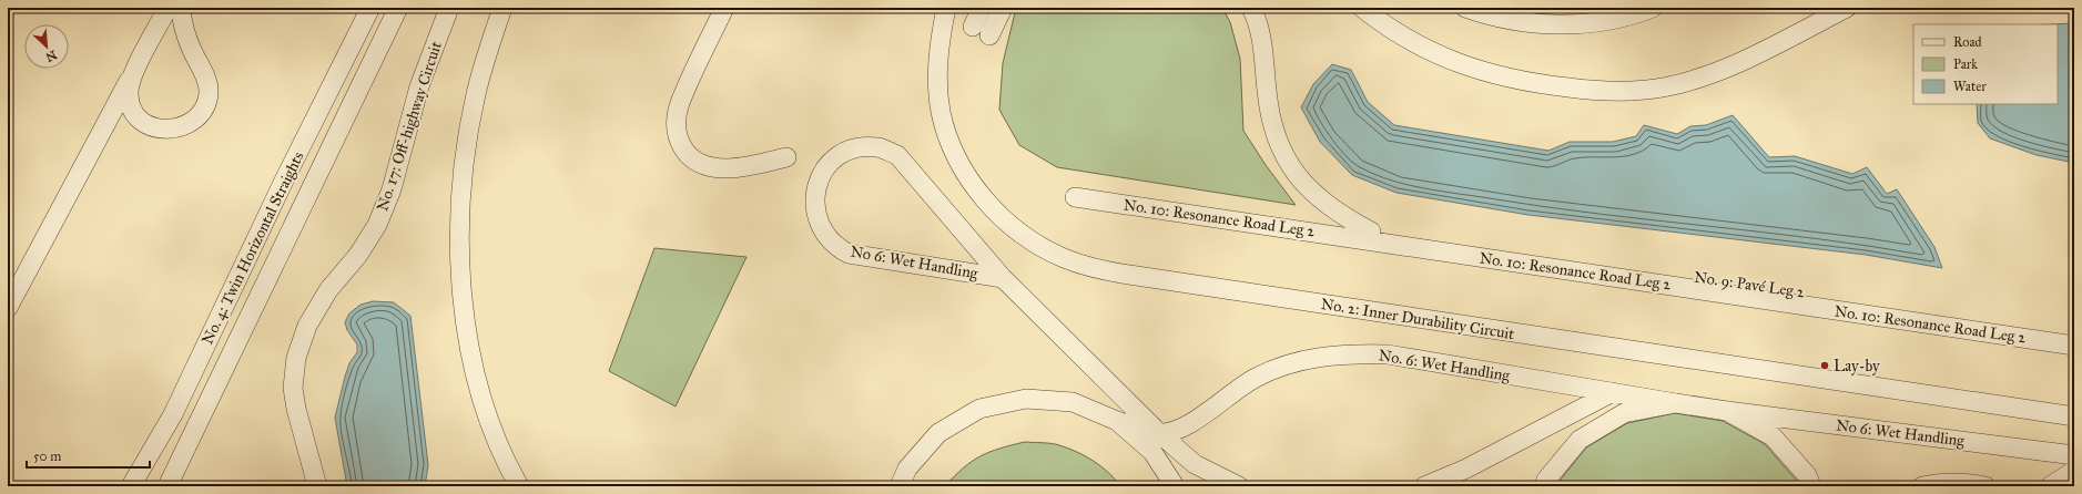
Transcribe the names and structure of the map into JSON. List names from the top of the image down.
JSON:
{
  "streets": {
    "street": [
      "No. 17: Off-highway Circuit",
      "No. 10: Resonance Road Leg 2",
      "No. 4: Twin Horizontal Straights",
      "No 6: Wet Handling",
      "No. 9: Pavé Leg 2",
      "No. 2: Inner Durability Circuit",
      "No. 6: Wet Handling"
    ]
  },
  "crossings": [
    ["No. 10: Resonance Road Leg 2", "No. 9: Pavé Leg 2"],
    ["No 6: Wet Handling", "No. 6: Wet Handling"]
  ],
  "places": ["Lay-by"],
  "legend": ["Road", "Park", "Water"],
  "scale_bar": "50 m",
  "north": "bottom right"
}
